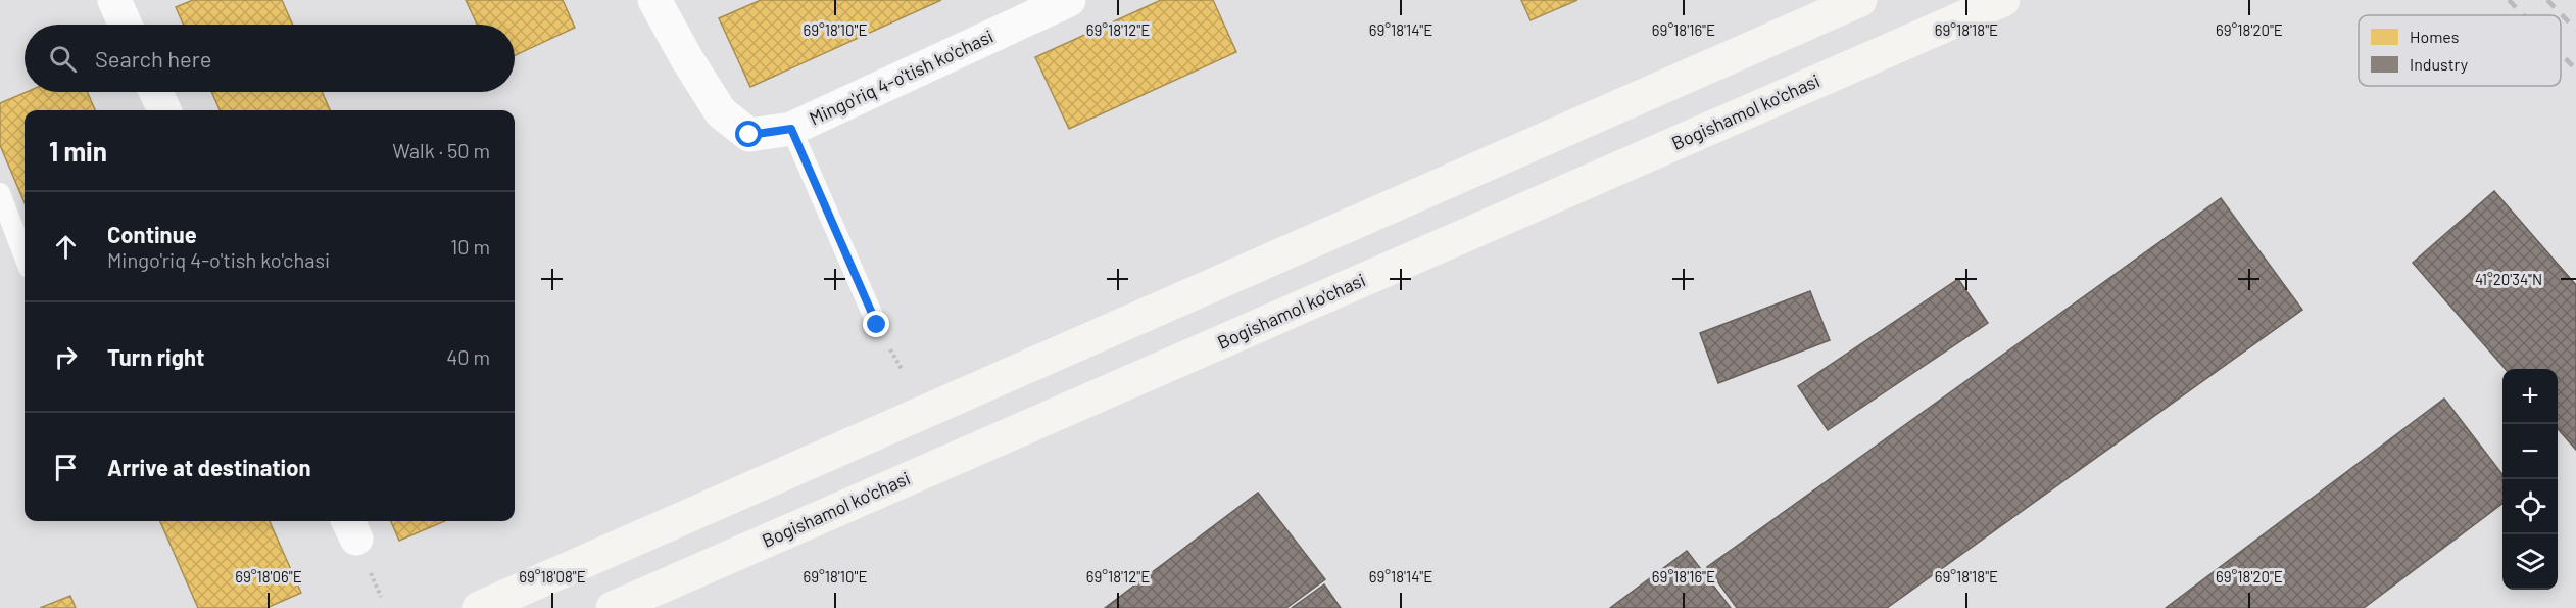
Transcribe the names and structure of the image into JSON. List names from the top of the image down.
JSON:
{
  "streets": {
    "main road": ["Bogishamol ko'chasi"],
    "street": ["Mingo'riq 4-o'tish ko'chasi"]
  },
  "legend": ["Homes", "Industry"],
  "page": {
    "search": "Search here",
    "heading": ["1 min", "Walk · 50 m"],
    "list": [
      ["Continue", "Mingo'riq 4-o'tish ko'chasi", "10 m"],
      ["Turn right", "40 m"],
      "Arrive at destination"
    ],
    "map_buttons": ["+", "−"]
  },
  "coordinates": [
    "69°18'10\"E",
    "69°18'12\"E",
    "69°18'14\"E",
    "69°18'16\"E",
    "69°18'18\"E",
    "69°18'20\"E",
    "41°20'34\"N",
    "69°18'06\"E",
    "69°18'08\"E"
  ]
}
